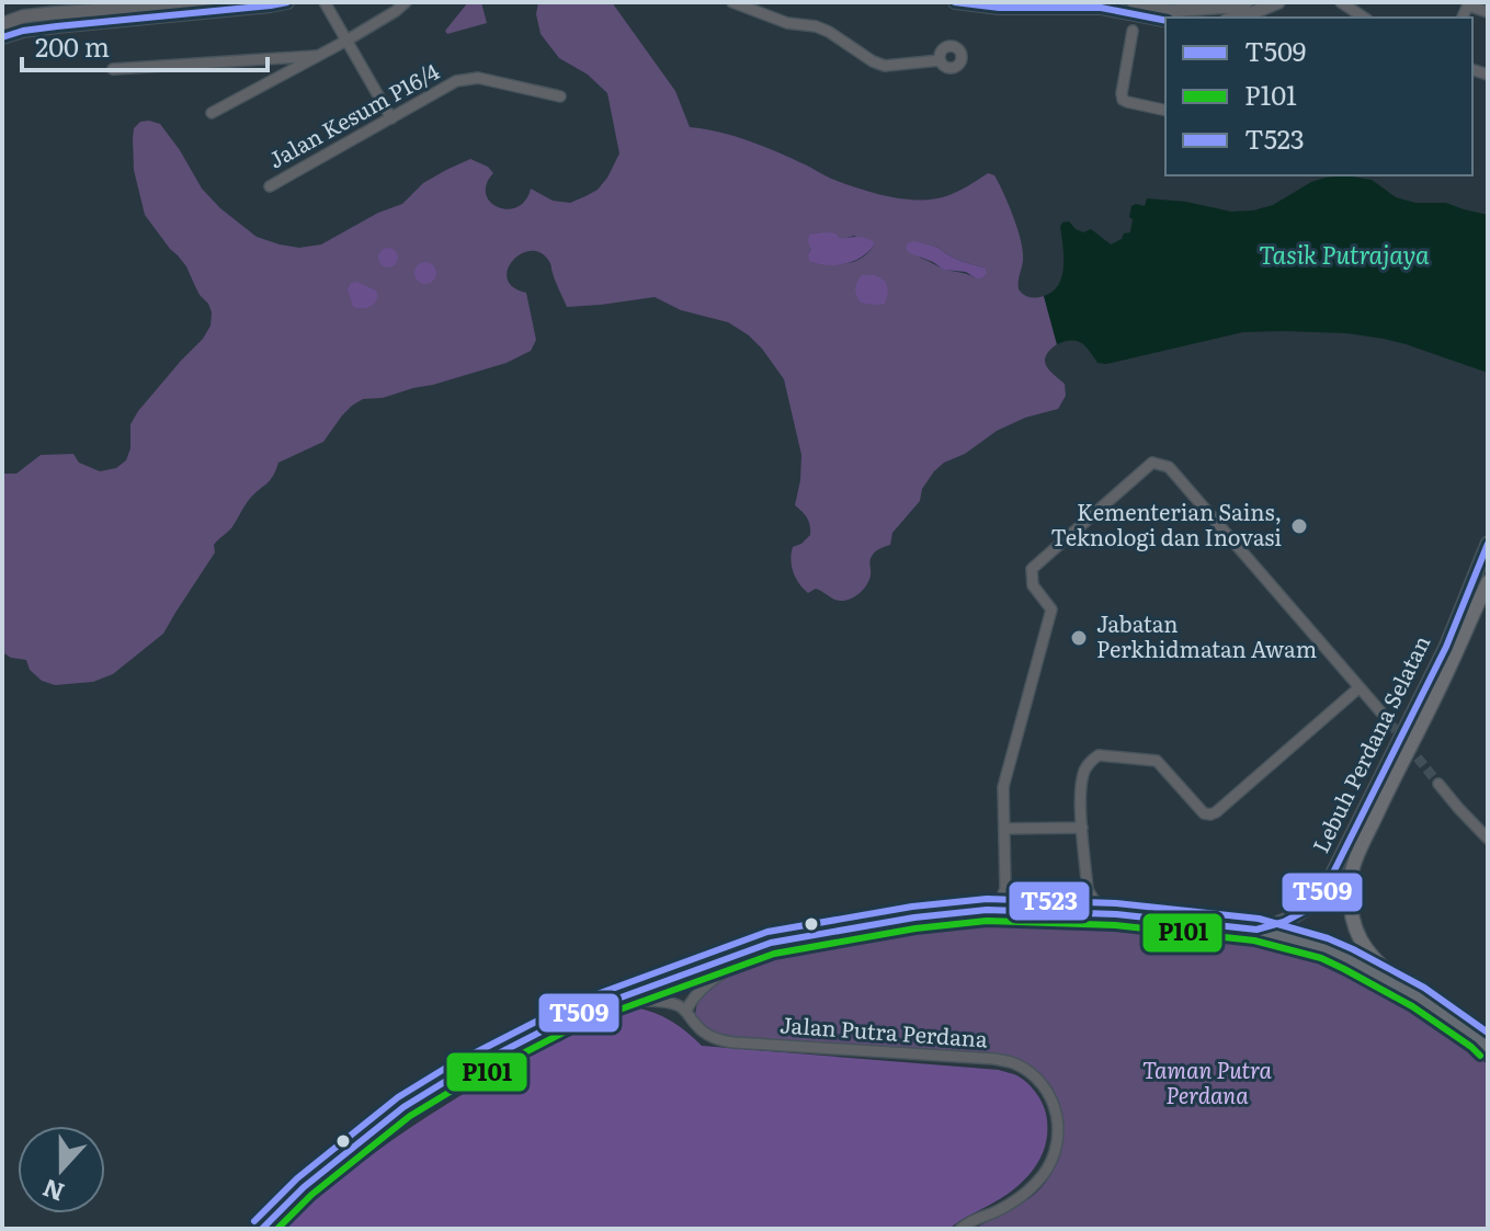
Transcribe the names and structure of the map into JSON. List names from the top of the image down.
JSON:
{
  "streets": {
    "main road": ["Lebuh Perdana Selatan"],
    "street": ["Jalan Kesum P16/4", "Jalan Putra Perdana"]
  },
  "water": ["Tasik Putrajaya"],
  "parks": ["Taman Putra Perdana"],
  "places": ["Kementerian Sains, Teknologi dan Inovasi", "Jabatan Perkhidmatan Awam"],
  "lines": ["transit line T509", "transit line T523", "transit line P101"],
  "legend": ["T509", "P101", "T523"],
  "scale_bar": "200 m",
  "north": "bottom"
}
